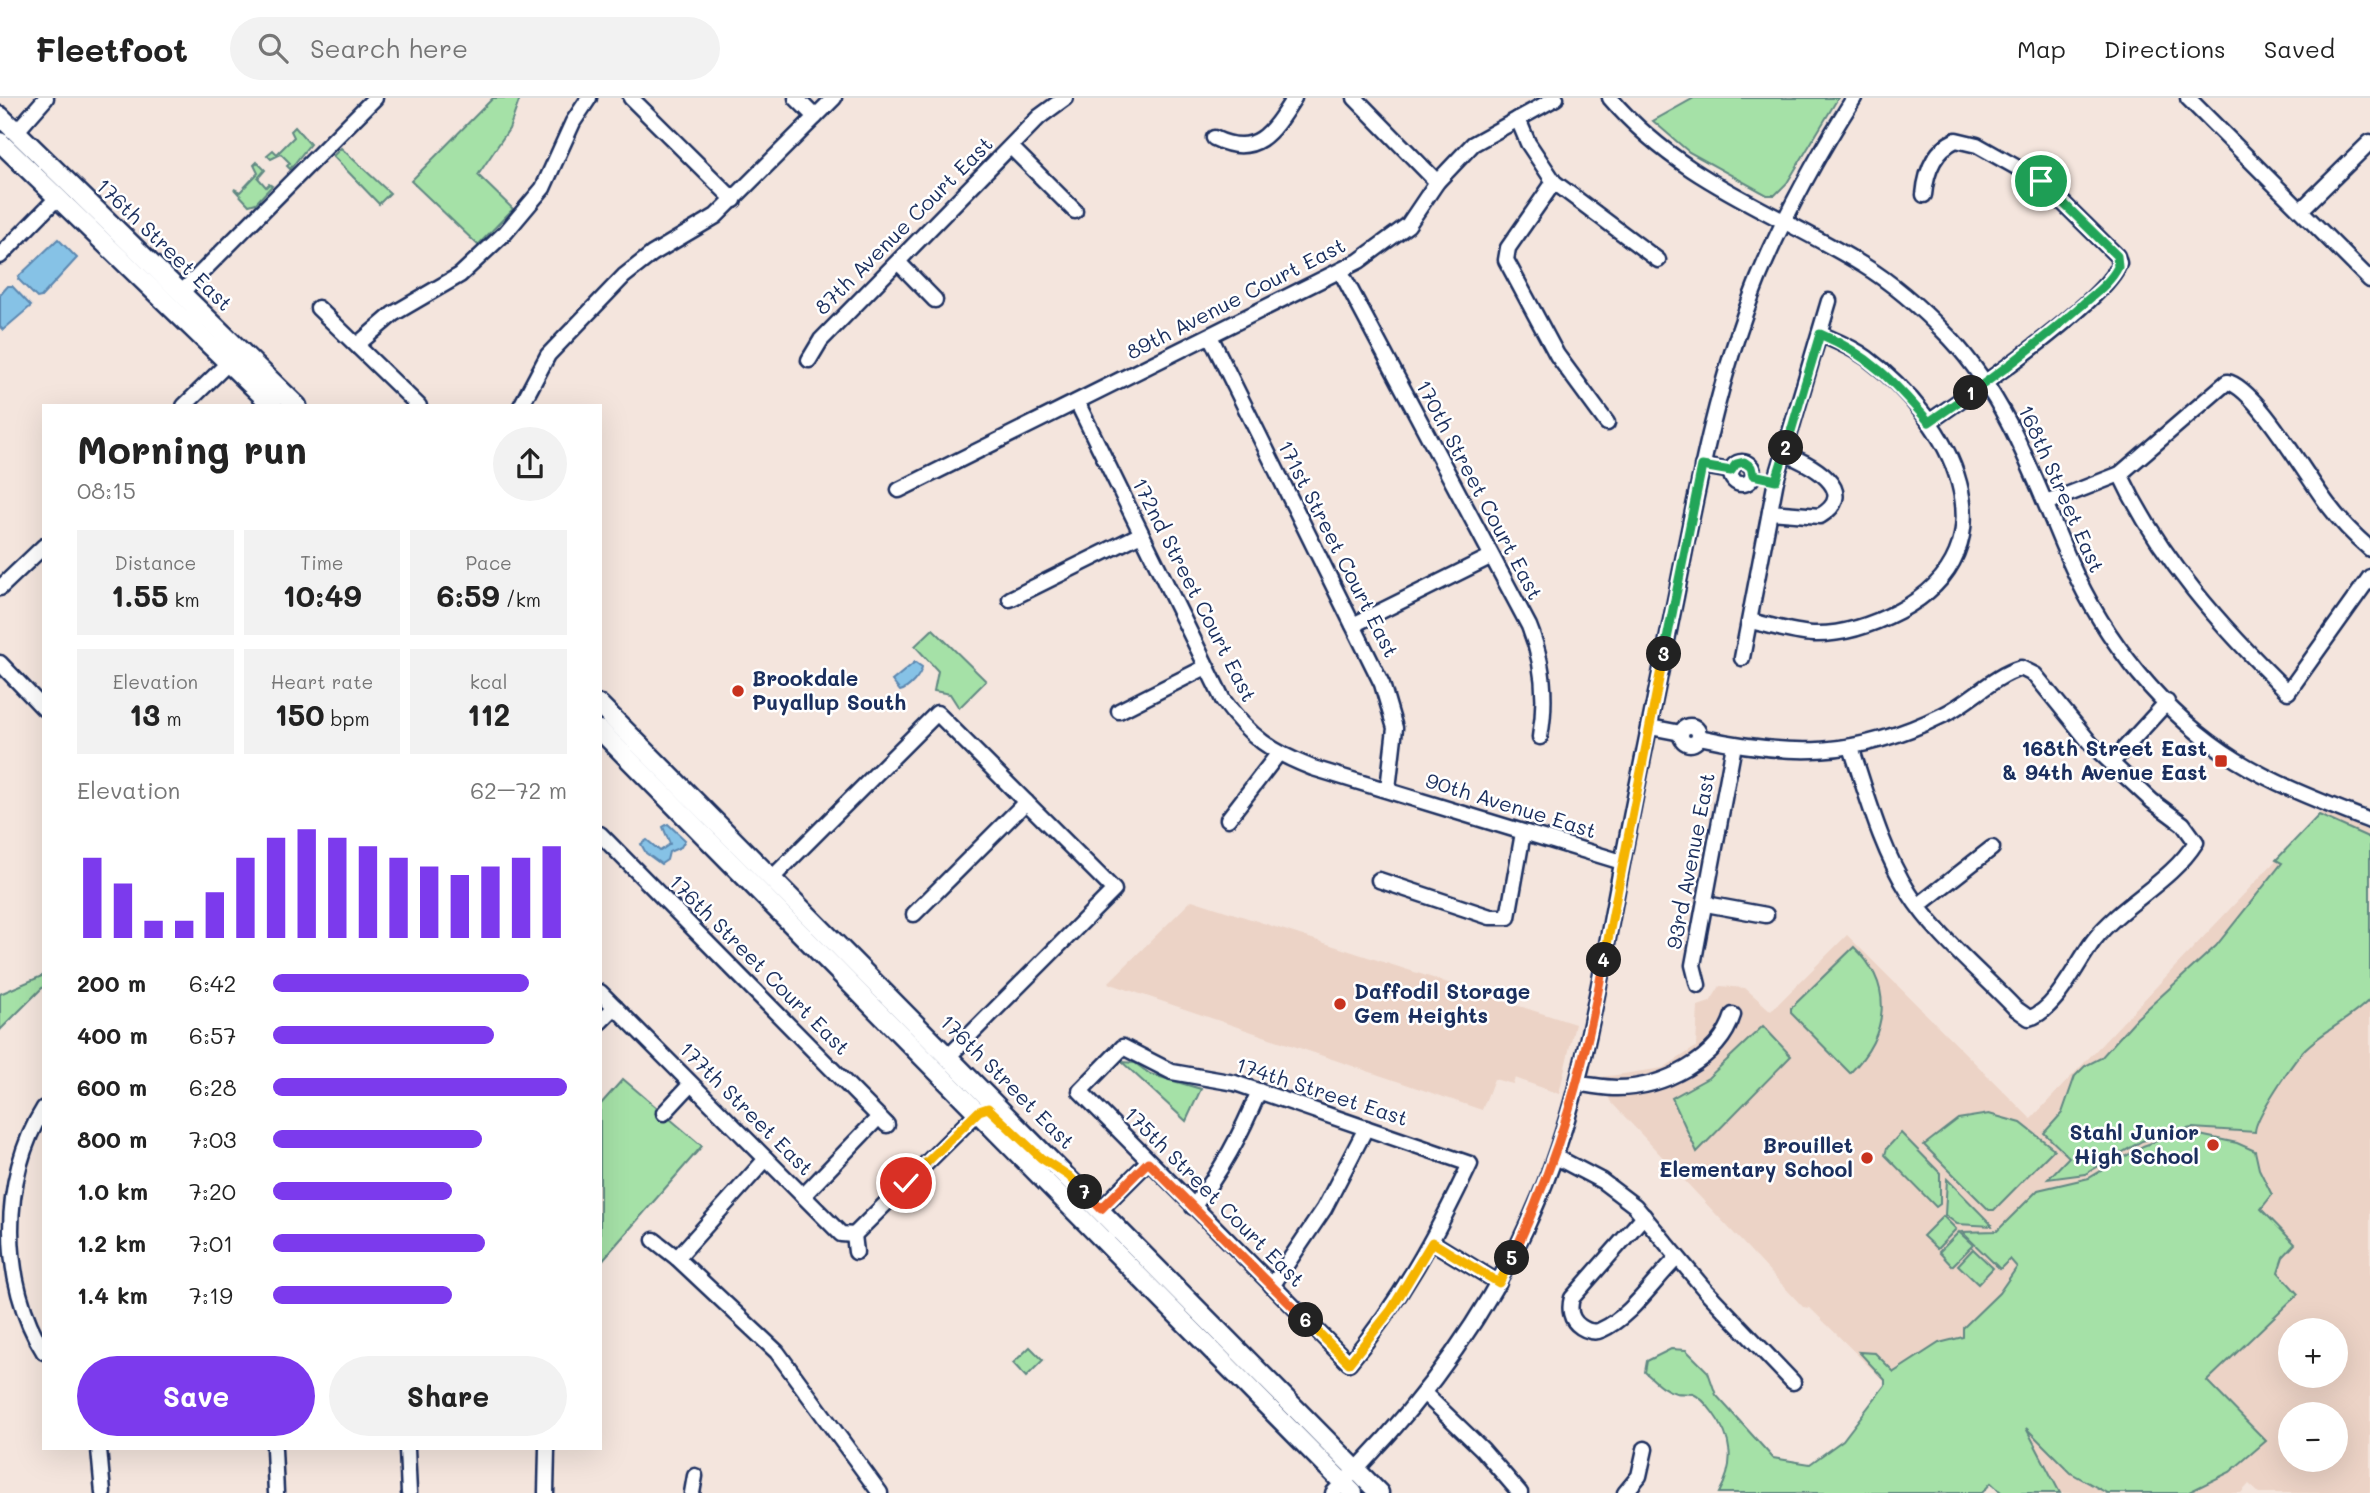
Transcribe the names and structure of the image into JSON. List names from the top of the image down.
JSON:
{
  "streets": {
    "main road": ["176th Street East"],
    "street": [
      "87th Avenue Court East",
      "89th Avenue Court East",
      "168th Street East",
      "170th Street Court East",
      "171st Street Court East",
      "172nd Street Court East",
      "90th Avenue East",
      "93rd Avenue East",
      "176th Street Court East",
      "174th Street East",
      "177th Street East",
      "175th Street Court East"
    ]
  },
  "crossings": [
    ["89th Avenue Court East", "170th Street Court East"],
    ["89th Avenue Court East", "171st Street Court East"],
    ["89th Avenue Court East", "172nd Street Court East"],
    ["171st Street Court East", "172nd Street Court East"],
    ["171st Street Court East", "90th Avenue East"],
    ["172nd Street Court East", "90th Avenue East"],
    ["176th Street Court East", "177th Street East"],
    ["174th Street East", "175th Street Court East"]
  ],
  "places": {
    "other": [
      "Brookdale Puyallup South",
      "Daffodil Storage Gem Heights",
      "Stahl Junior High School",
      "Brouillet Elementary School"
    ],
    "transit": ["168th Street East & 94th Avenue East"]
  },
  "page": {
    "header": "Fleetfoot",
    "search": "Search here",
    "nav": ["Map", "Directions", "Saved"],
    "pins": [
      "1",
      "2",
      "3",
      "4",
      "7",
      "5",
      "6"
    ],
    "heading": ["Morning run", "08:15"],
    "stats": [
      ["Distance", "1.55 km"],
      ["Time", "10:49"],
      ["Pace", "6:59 /km"],
      ["Elevation", "13 m"],
      ["Heart rate", "150 bpm"],
      ["kcal", "112"]
    ],
    "chart": ["Elevation", "62–72 m"],
    "list": [
      {
        "name": "200 m",
        "note": "6:42"
      },
      {
        "name": "400 m",
        "note": "6:57"
      },
      {
        "name": "600 m",
        "note": "6:28"
      },
      {
        "name": "800 m",
        "note": "7:03"
      },
      {
        "name": "1.0 km",
        "note": "7:20"
      },
      {
        "name": "1.2 km",
        "note": "7:01"
      },
      {
        "name": "1.4 km",
        "note": "7:19"
      }
    ],
    "map_buttons": ["+", "−"],
    "buttons": ["Save", "Share"]
  }
}
